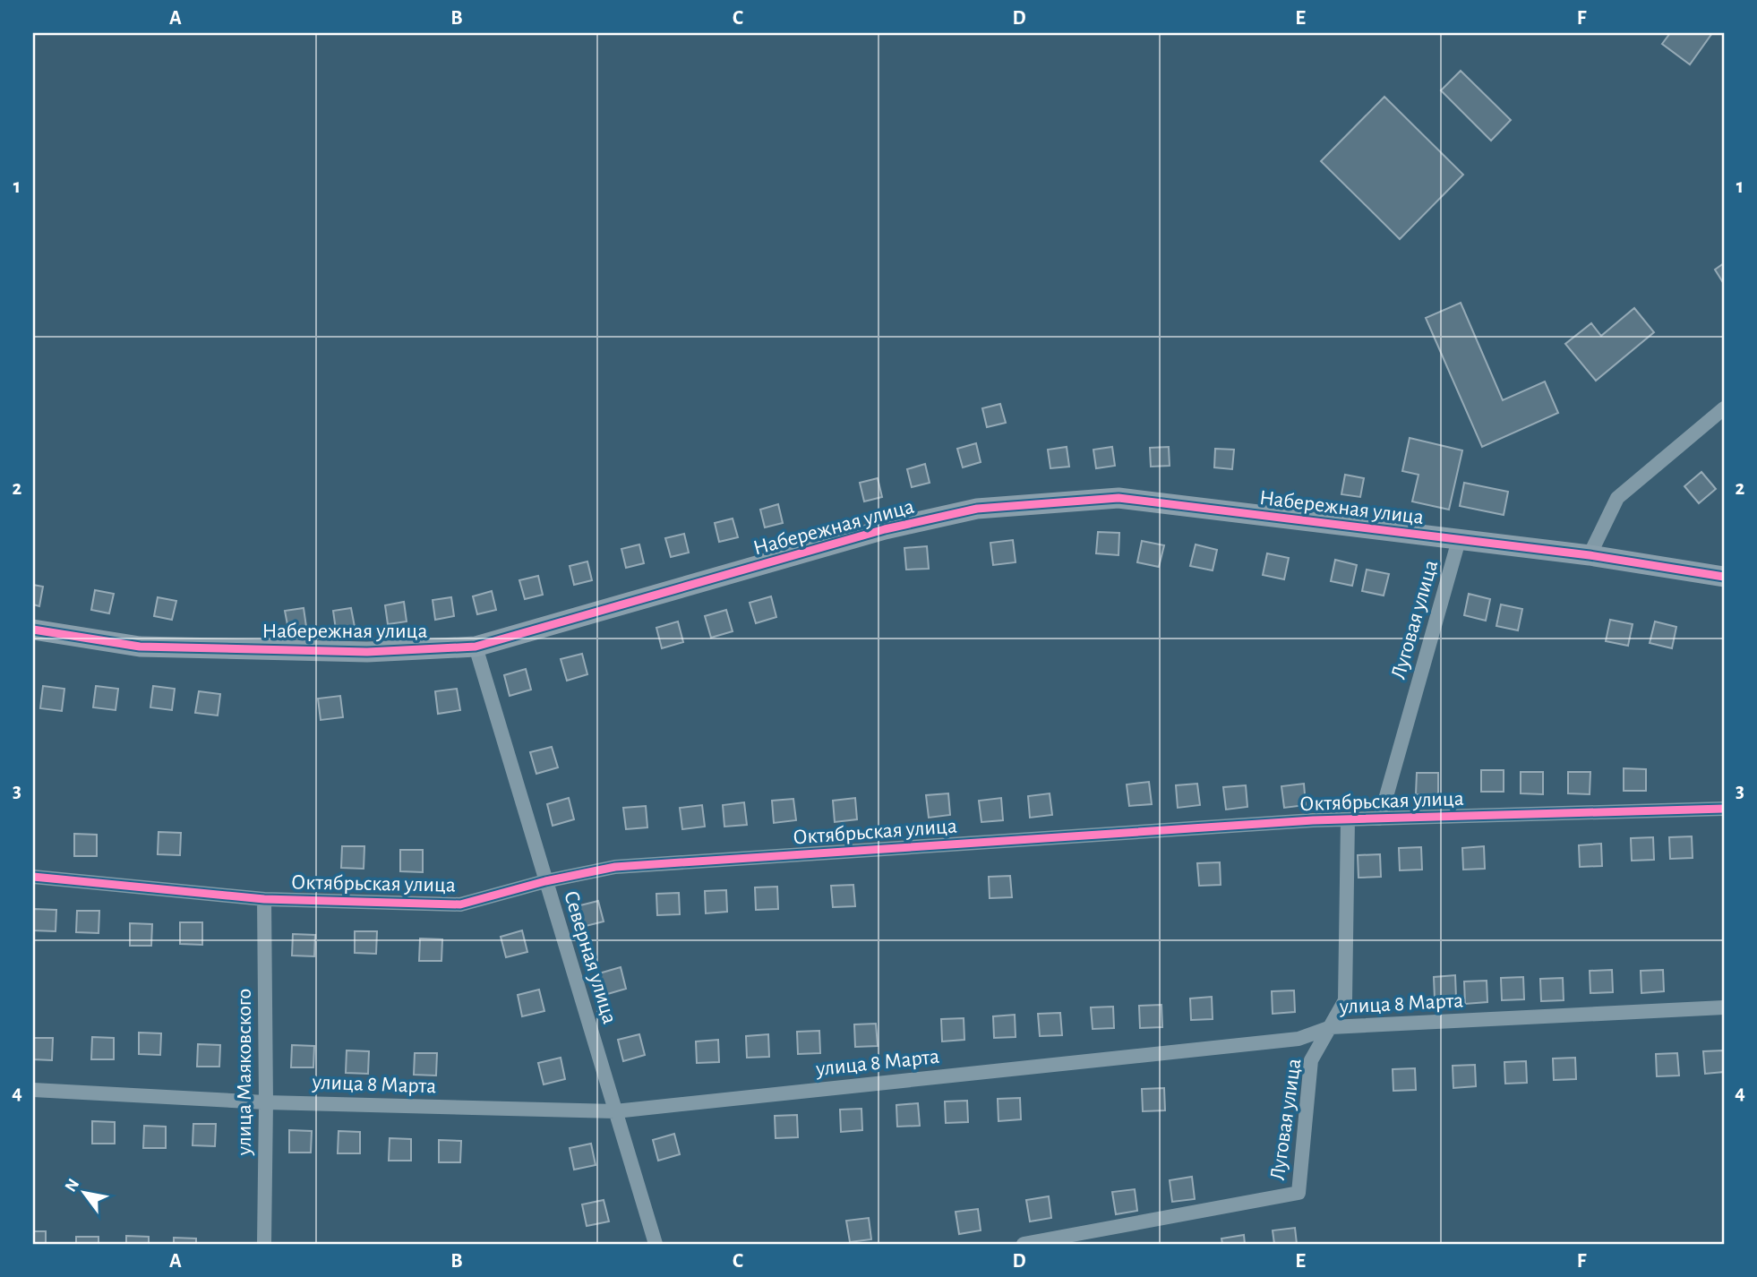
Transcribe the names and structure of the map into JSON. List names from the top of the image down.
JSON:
{
  "streets": {
    "street": [
      "Набережная улица",
      "Луговая улица",
      "Октябрьская улица",
      "Северная улица",
      "улица 8 Марта",
      "улица Маяковского"
    ]
  },
  "crossings": [
    ["Набережная улица", "Луговая улица"],
    ["Набережная улица", "Северная улица"],
    ["Луговая улица", "Октябрьская улица"],
    ["Луговая улица", "улица 8 Марта"],
    ["Октябрьская улица", "Северная улица"],
    ["Октябрьская улица", "улица Маяковского"],
    ["Северная улица", "улица 8 Марта"],
    ["улица 8 Марта", "улица Маяковского"]
  ],
  "north": "top left",
  "grid": {
    "columns": [
      "A",
      "B",
      "C",
      "D",
      "E",
      "F"
    ],
    "rows": [
      "1",
      "2",
      "3",
      "4"
    ]
  }
}
